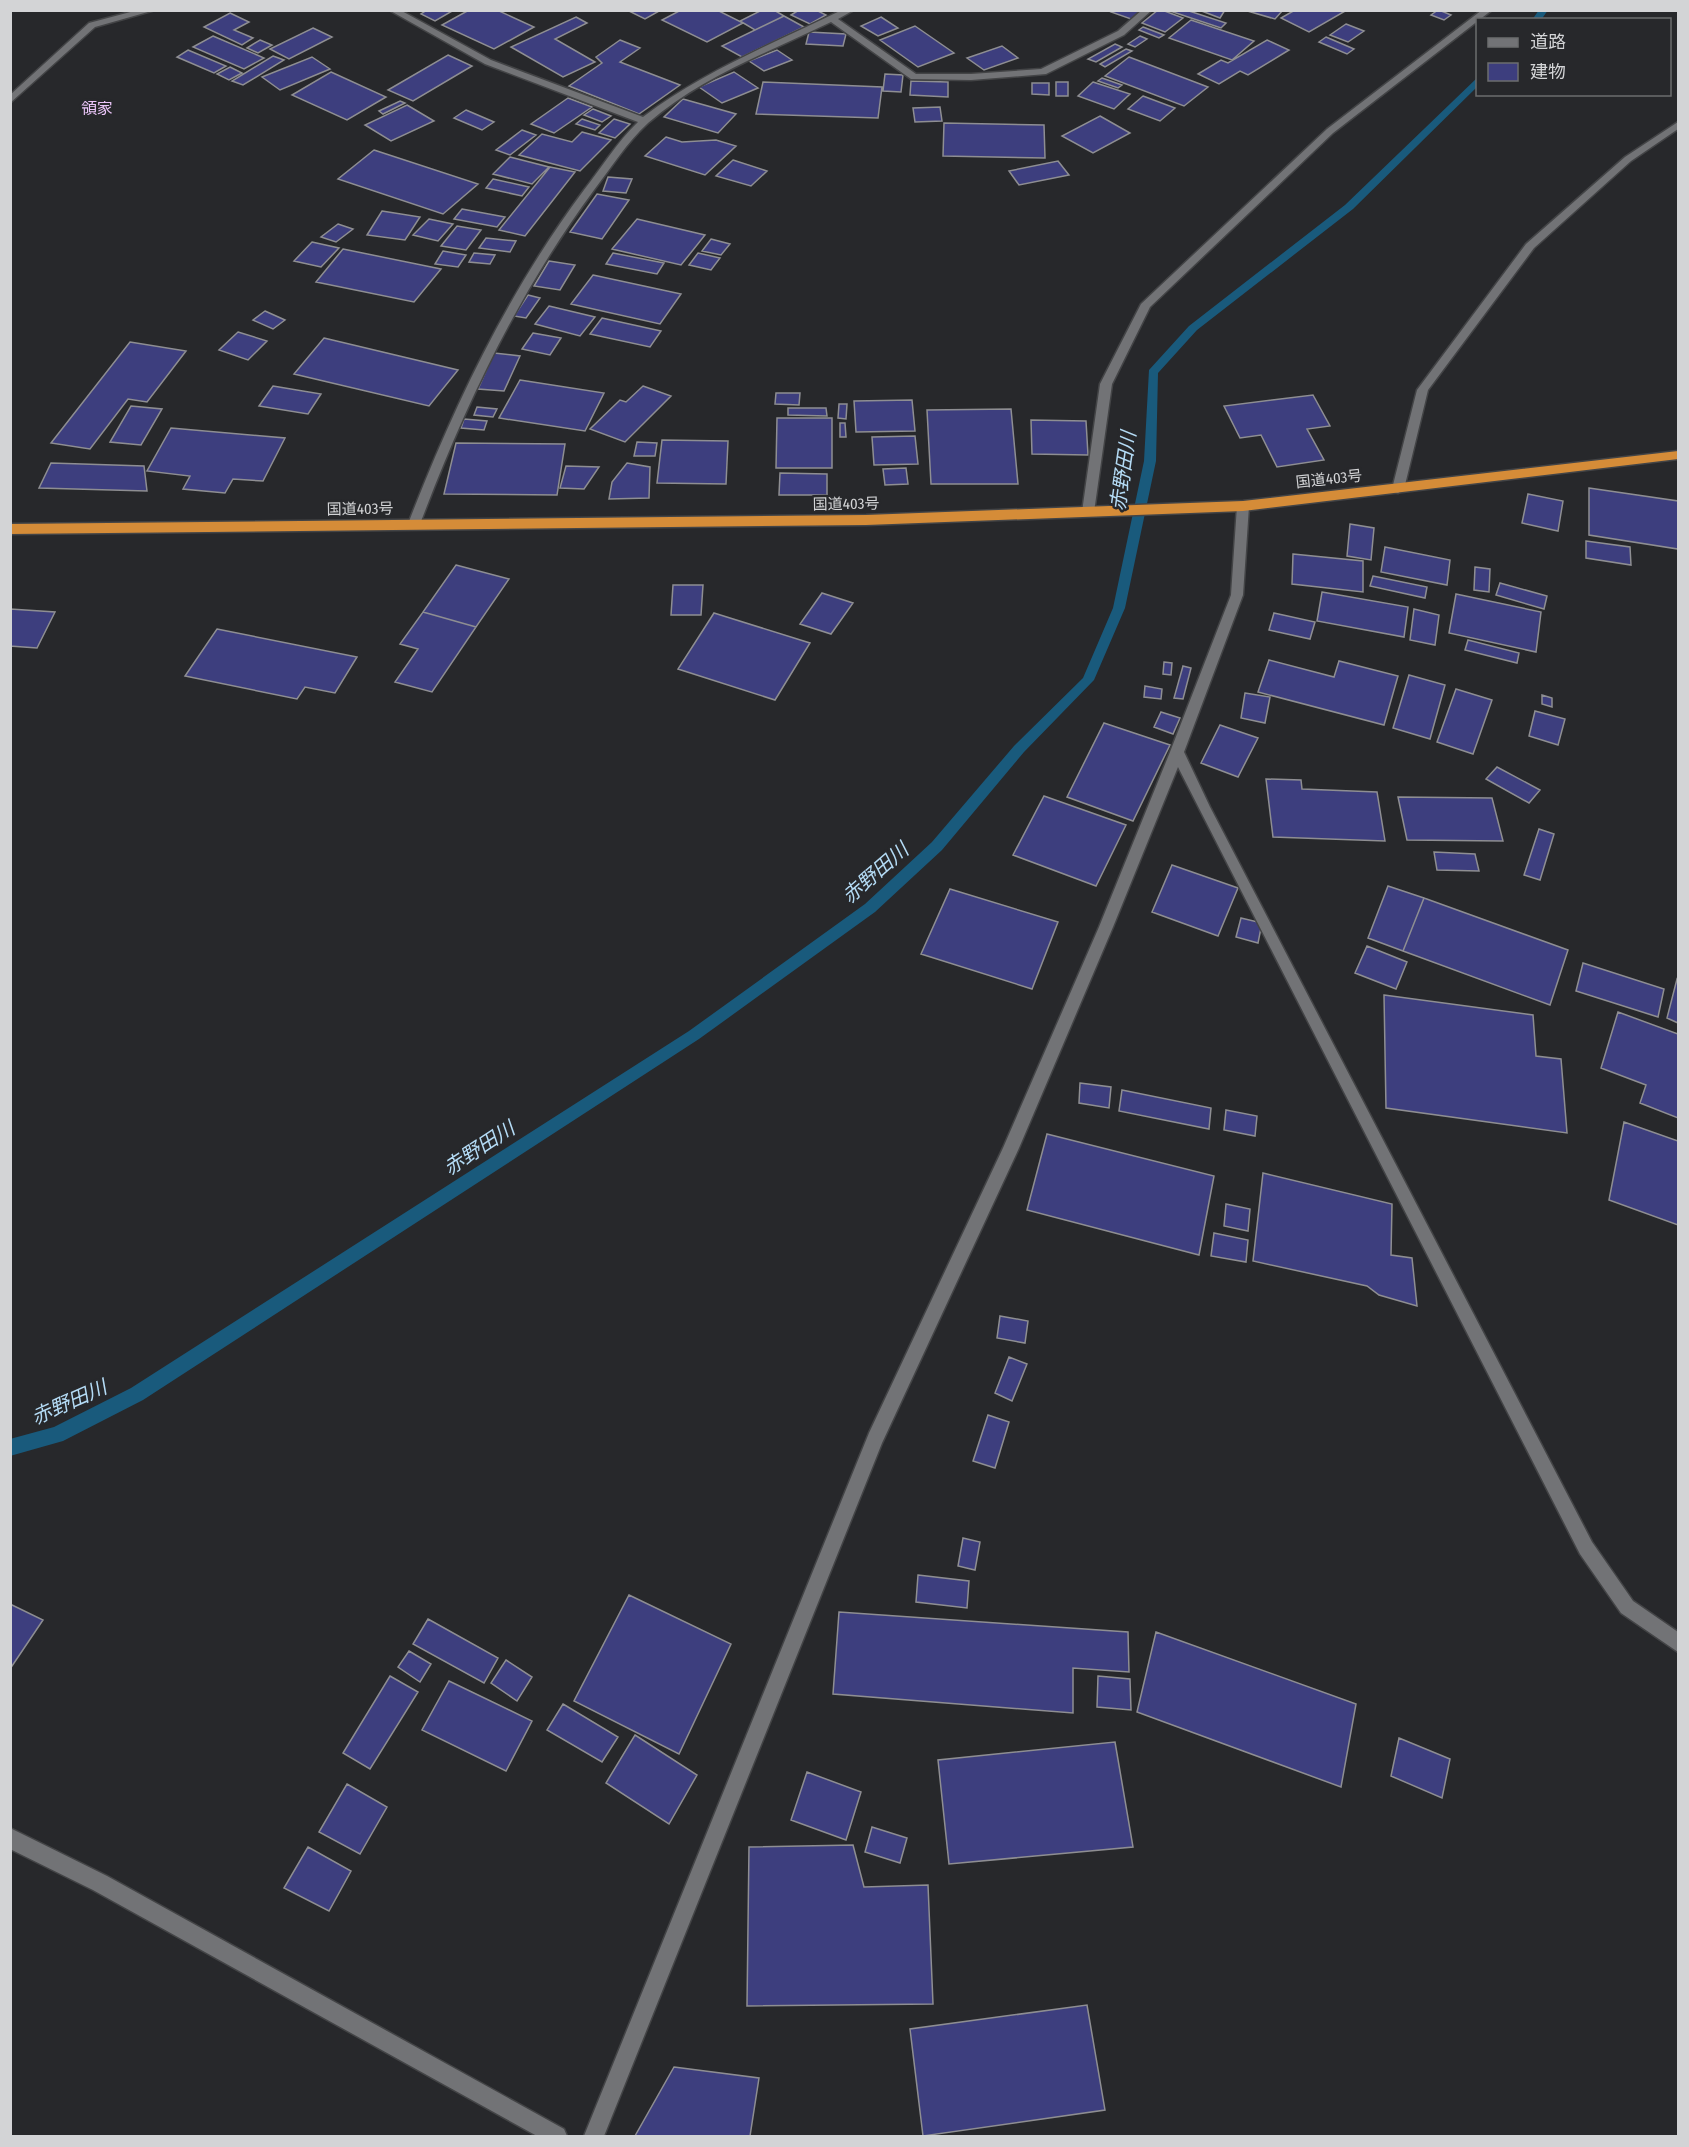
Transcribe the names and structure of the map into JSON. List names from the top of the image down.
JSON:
{
  "streets": {
    "highway": ["国道403号"]
  },
  "districts": ["領家"],
  "water": ["赤野田川"],
  "legend": ["道路", "建物"]
}
